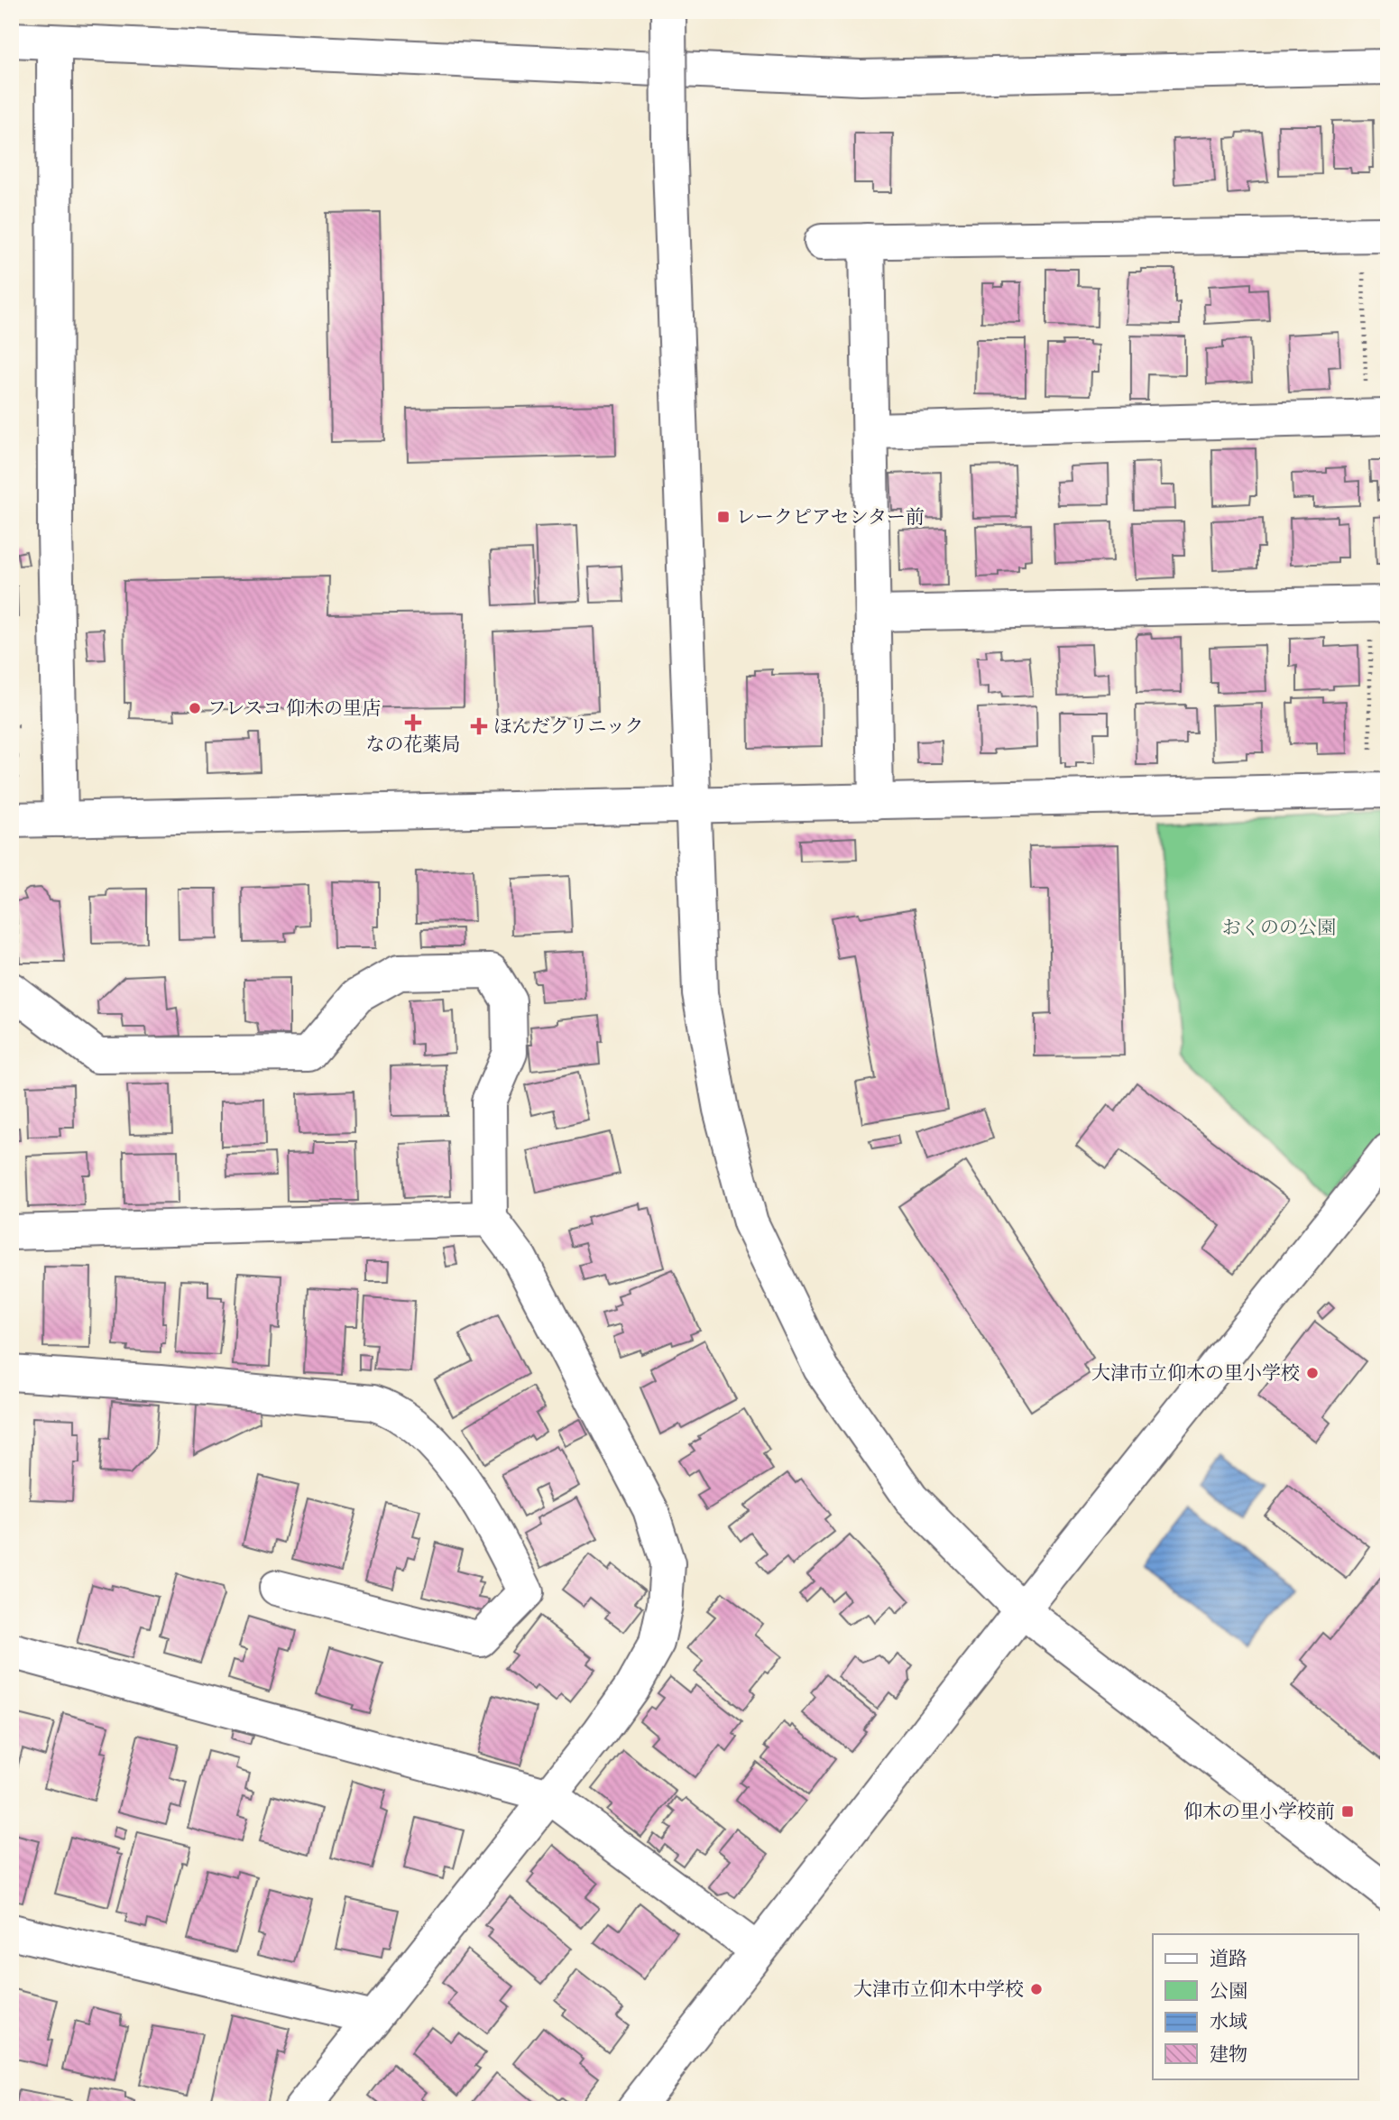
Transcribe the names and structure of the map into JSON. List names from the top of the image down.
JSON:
{
  "parks": ["おくのの公園"],
  "places": {
    "transit": ["レークピアセンター前", "仰木の里小学校前"],
    "other": ["フレスコ 仰木の里店", "大津市立仰木の里小学校", "大津市立仰木中学校"],
    "health": ["なの花薬局", "ほんだクリニック"]
  },
  "legend": [
    "道路",
    "公園",
    "水域",
    "建物"
  ]
}
